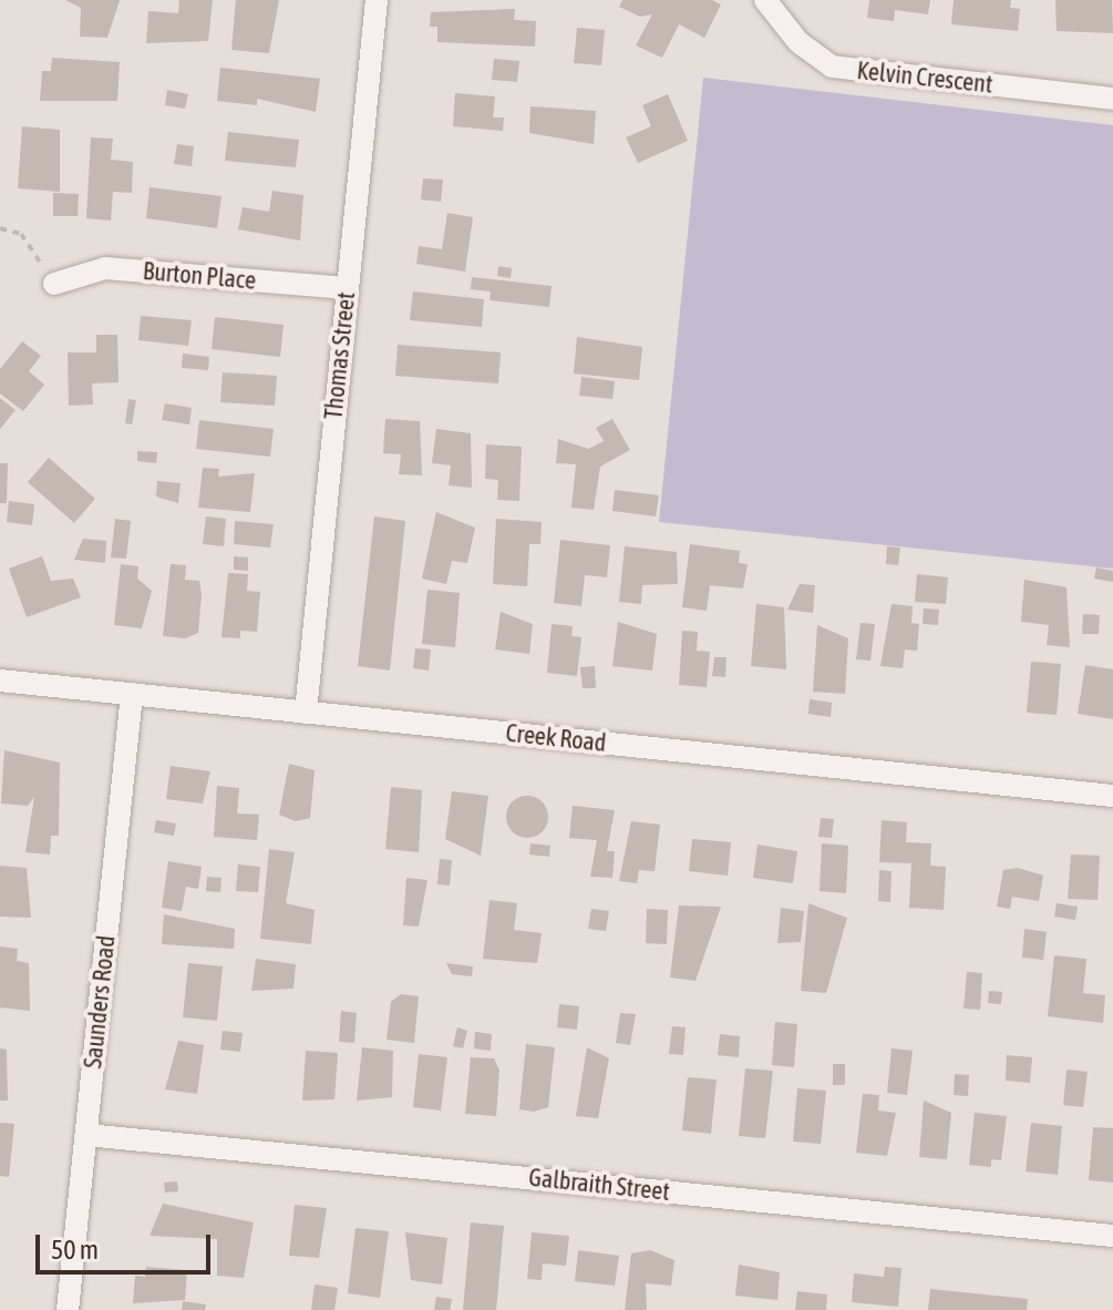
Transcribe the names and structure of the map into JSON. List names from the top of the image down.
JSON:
{
  "streets": {
    "street": [
      "Kelvin Crescent",
      "Burton Place",
      "Thomas Street",
      "Creek Road",
      "Saunders Road",
      "Galbraith Street"
    ]
  },
  "crossings": [
    ["Burton Place", "Thomas Street"],
    ["Thomas Street", "Creek Road"],
    ["Creek Road", "Saunders Road"],
    ["Saunders Road", "Galbraith Street"]
  ],
  "scale_bar": "50 m"
}
